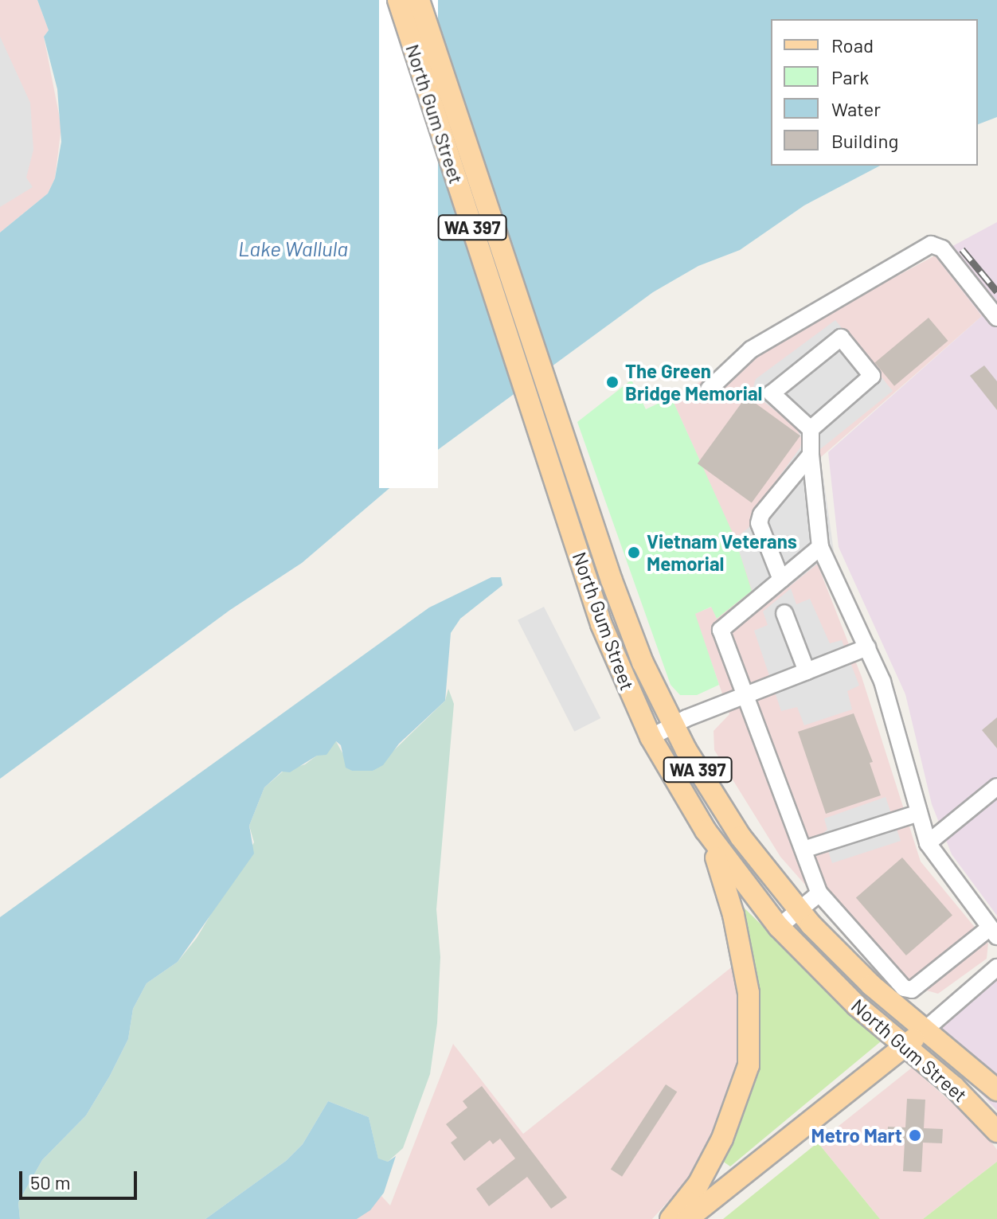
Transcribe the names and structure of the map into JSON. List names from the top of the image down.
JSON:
{
  "streets": {
    "main road": ["North Gum Street", "WA 397"]
  },
  "water": ["Lake Wallula"],
  "places": ["The Green Bridge Memorial", "Vietnam Veterans Memorial", "Metro Mart"],
  "legend": [
    "Road",
    "Park",
    "Water",
    "Building"
  ],
  "scale_bar": "50 m"
}
